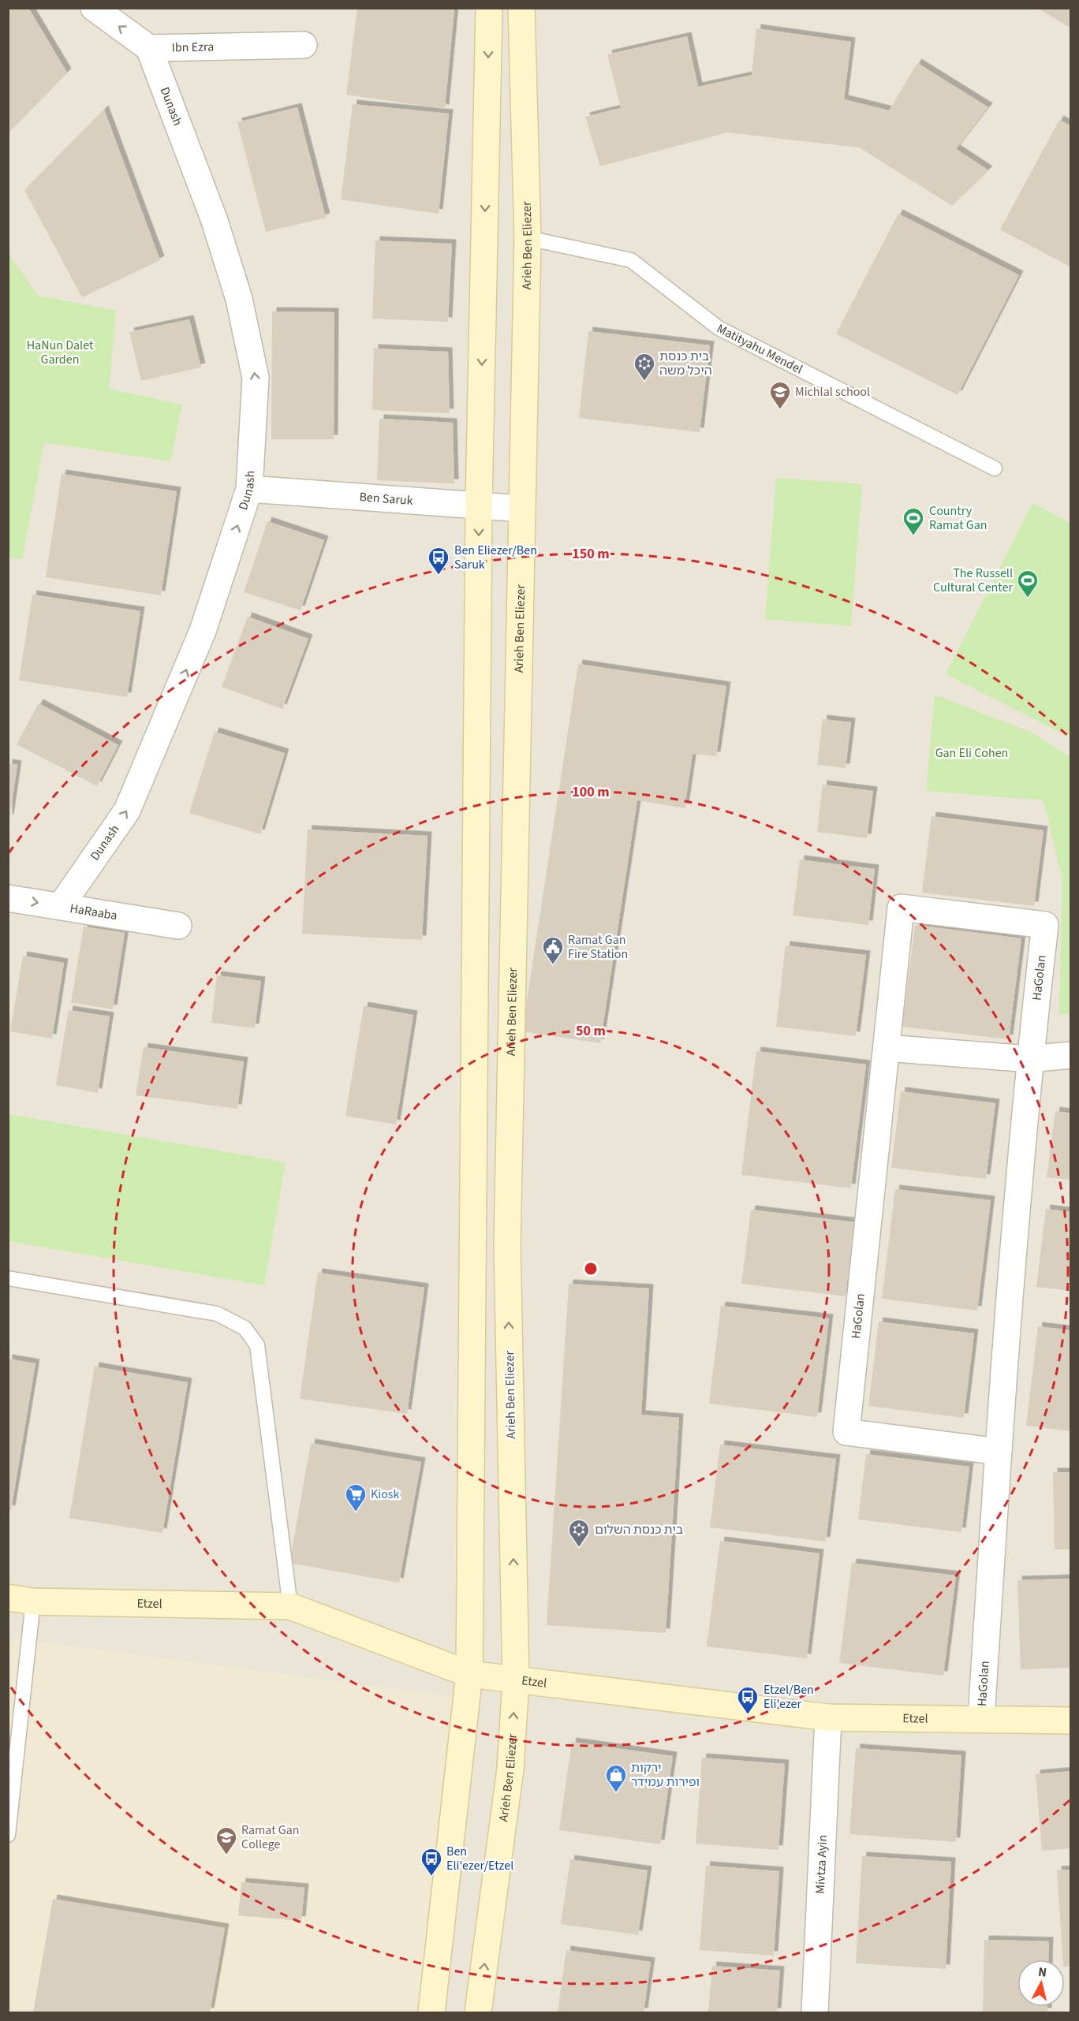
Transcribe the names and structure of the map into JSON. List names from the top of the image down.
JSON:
{
  "streets": {
    "street": [
      "Ibn Ezra",
      "Dunash",
      "Arieh Ben Eliezer",
      "Ben Saruk",
      "HaRaaba",
      "HaGolan",
      "Etzel",
      "Mivtza Ayin"
    ],
    "lane": ["Matityahu Mendel"]
  },
  "crossings": [
    ["Ibn Ezra", "Dunash"],
    ["Dunash", "Ben Saruk"],
    ["Dunash", "HaRaaba"],
    ["Arieh Ben Eliezer", "Matityahu Mendel"],
    ["Arieh Ben Eliezer", "Ben Saruk"],
    ["Arieh Ben Eliezer", "Etzel"],
    ["HaGolan", "Etzel"],
    ["Etzel", "Mivtza Ayin"]
  ],
  "one_way": ["Dunash"],
  "parks": ["HaNun Dalet Garden", "Gan Eli Cohen"],
  "places": {
    "synagogue": ["בית כנסת היכל משה", "בית כנסת השלום"],
    "school or university": ["Michlal school", "Ramat Gan College"],
    "sports": ["Country Ramat Gan", "The Russell Cultural Center"],
    "bus stop": ["Ben Eliezer/Ben Saruk", "Etzel/Ben Eli'ezer", "Ben Eli'ezer/Etzel"],
    "public building": ["Ramat Gan Fire Station"],
    "supermarket": ["Kiosk"],
    "shop": ["ירקות ופירות עמידר"]
  },
  "north": "top",
  "rings": ["150 m", "100 m", "50 m"]
}
